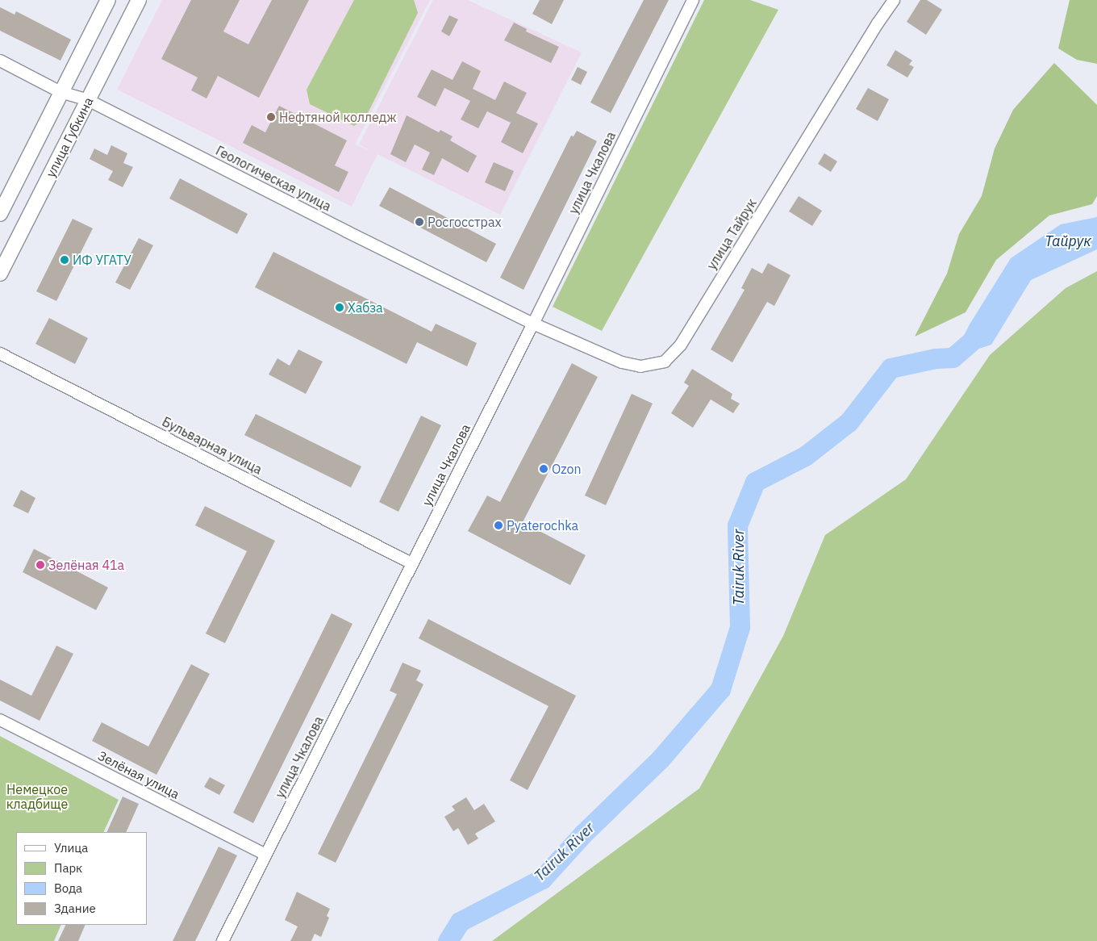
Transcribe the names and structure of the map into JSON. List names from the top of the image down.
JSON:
{
  "streets": {
    "main road": ["улица Губкина"],
    "street": [
      "улица Чкалова",
      "Геологическая улица",
      "улица Тайрук",
      "Бульварная улица",
      "Зелёная улица"
    ]
  },
  "crossings": [
    ["улица Губкина", "Геологическая улица"],
    ["улица Чкалова", "Геологическая улица"],
    ["улица Чкалова", "улица Тайрук"],
    ["улица Чкалова", "Бульварная улица"],
    ["улица Чкалова", "Зелёная улица"],
    ["Геологическая улица", "улица Тайрук"]
  ],
  "water": ["Тайрук", "Tairuk River"],
  "parks": ["Немецкое кладбище"],
  "places": [
    "Нефтяной колледж",
    "Росгосстрах",
    "ИФ УГАТУ",
    "Хабза",
    "Ozon",
    "Pyaterochka",
    "Зелёная 41а"
  ],
  "legend": [
    "Улица",
    "Парк",
    "Вода",
    "Здание"
  ]
}
